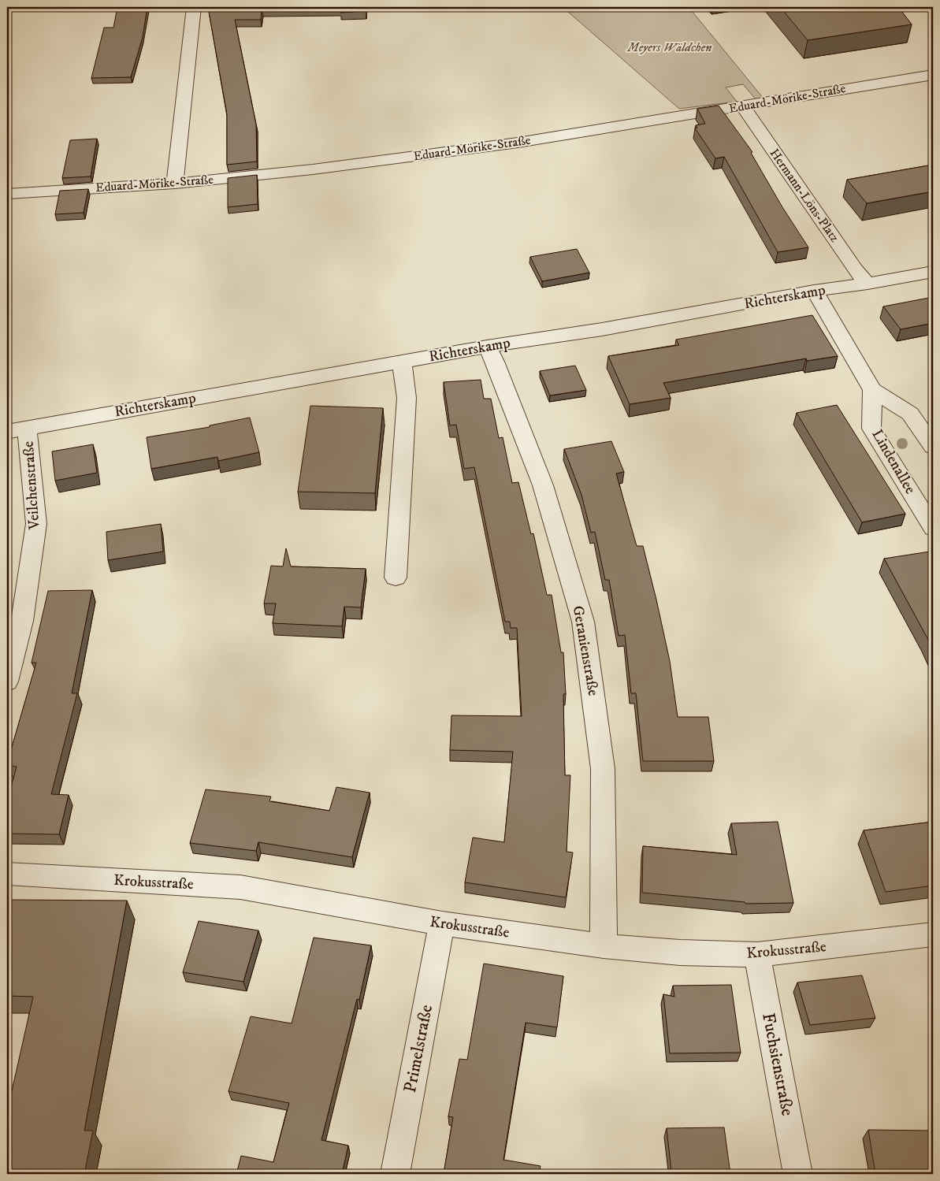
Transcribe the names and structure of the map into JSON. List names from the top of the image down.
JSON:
{
  "streets": {
    "street": [
      "Eduard-Mörike-Straße",
      "Hermann-Löns-Platz",
      "Richterskamp",
      "Lindenallee",
      "Veilchenstraße",
      "Geranienstraße",
      "Krokusstraße",
      "Primelstraße",
      "Fuchsienstraße"
    ]
  },
  "crossings": [
    ["Eduard-Mörike-Straße", "Hermann-Löns-Platz"],
    ["Hermann-Löns-Platz", "Richterskamp"],
    ["Richterskamp", "Veilchenstraße"],
    ["Richterskamp", "Geranienstraße"],
    ["Geranienstraße", "Krokusstraße"],
    ["Krokusstraße", "Primelstraße"],
    ["Krokusstraße", "Fuchsienstraße"]
  ],
  "parks": ["Meyers Wäldchen"]
}
